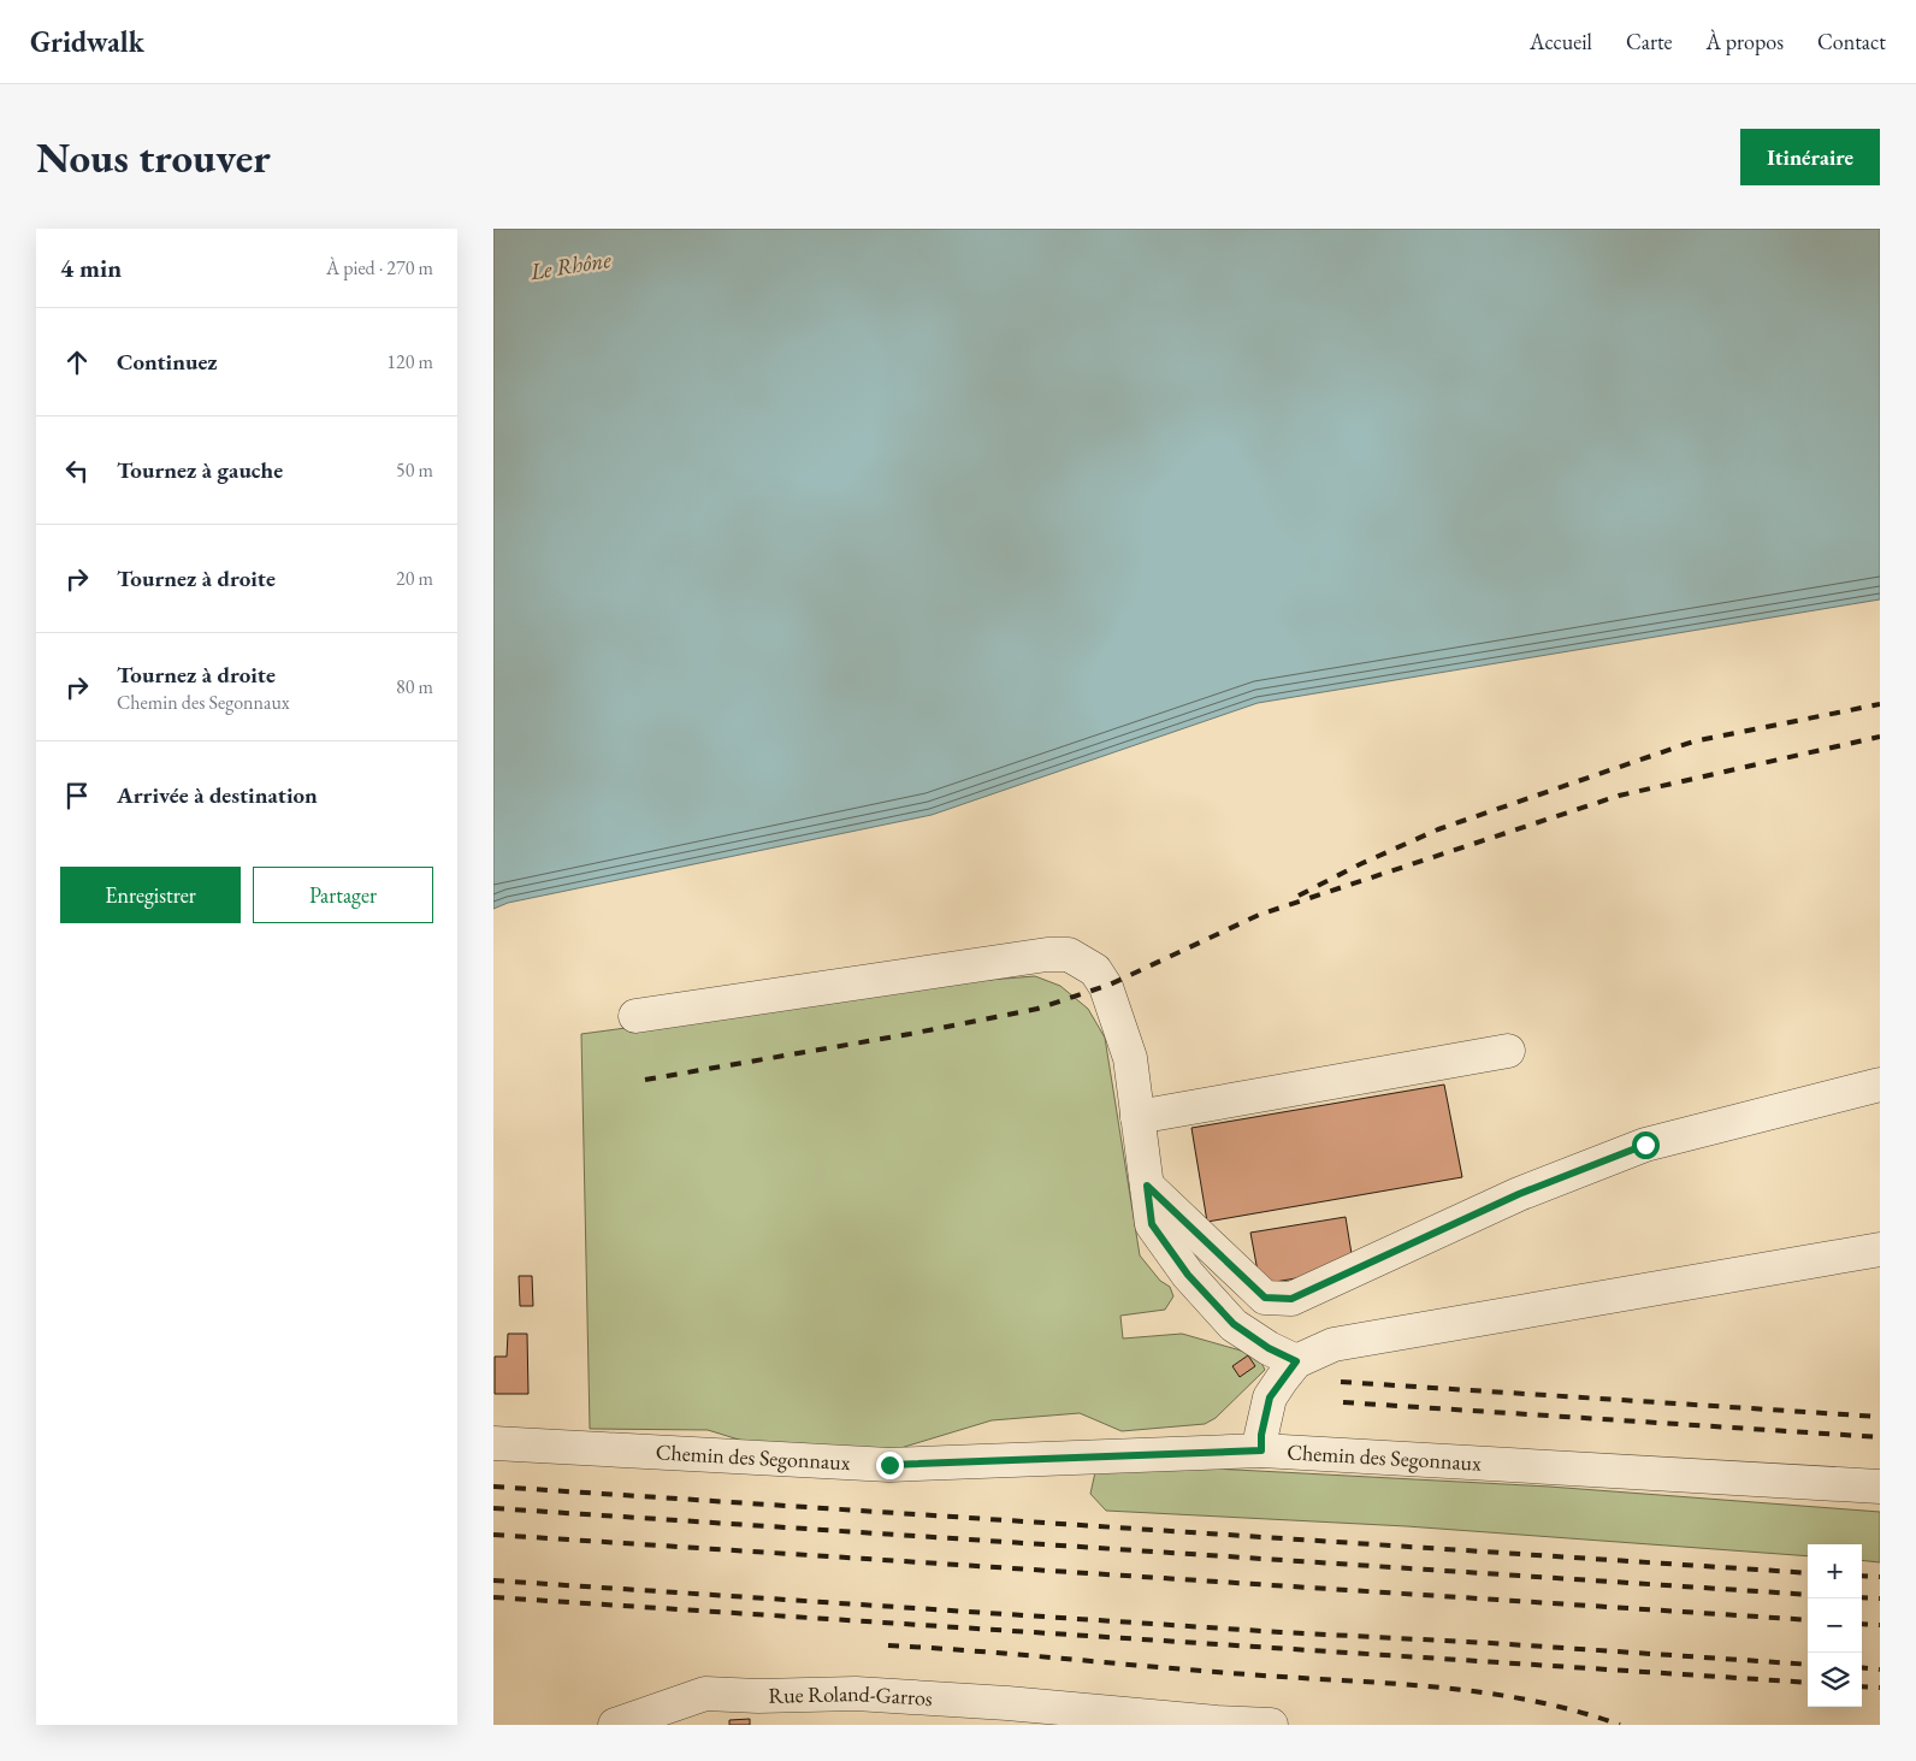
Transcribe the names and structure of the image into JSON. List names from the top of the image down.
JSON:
{
  "streets": {
    "street": ["Chemin des Segonnaux", "Rue Roland-Garros"]
  },
  "water": ["Le Rhône"],
  "page": {
    "header": "Gridwalk",
    "nav": [
      "Accueil",
      "Carte",
      "À propos",
      "Contact"
    ],
    "buttons": [
      "Itinéraire",
      ["Enregistrer", "Partager"]
    ],
    "title": "Nous trouver",
    "heading": ["4 min", "À pied · 270 m"],
    "list": [
      ["Continuez", "120 m"],
      ["Tournez à gauche", "50 m"],
      ["Tournez à droite", "20 m"],
      ["Tournez à droite", "Chemin des Segonnaux", "80 m"],
      "Arrivée à destination"
    ],
    "map_buttons": ["+", "−"]
  }
}
